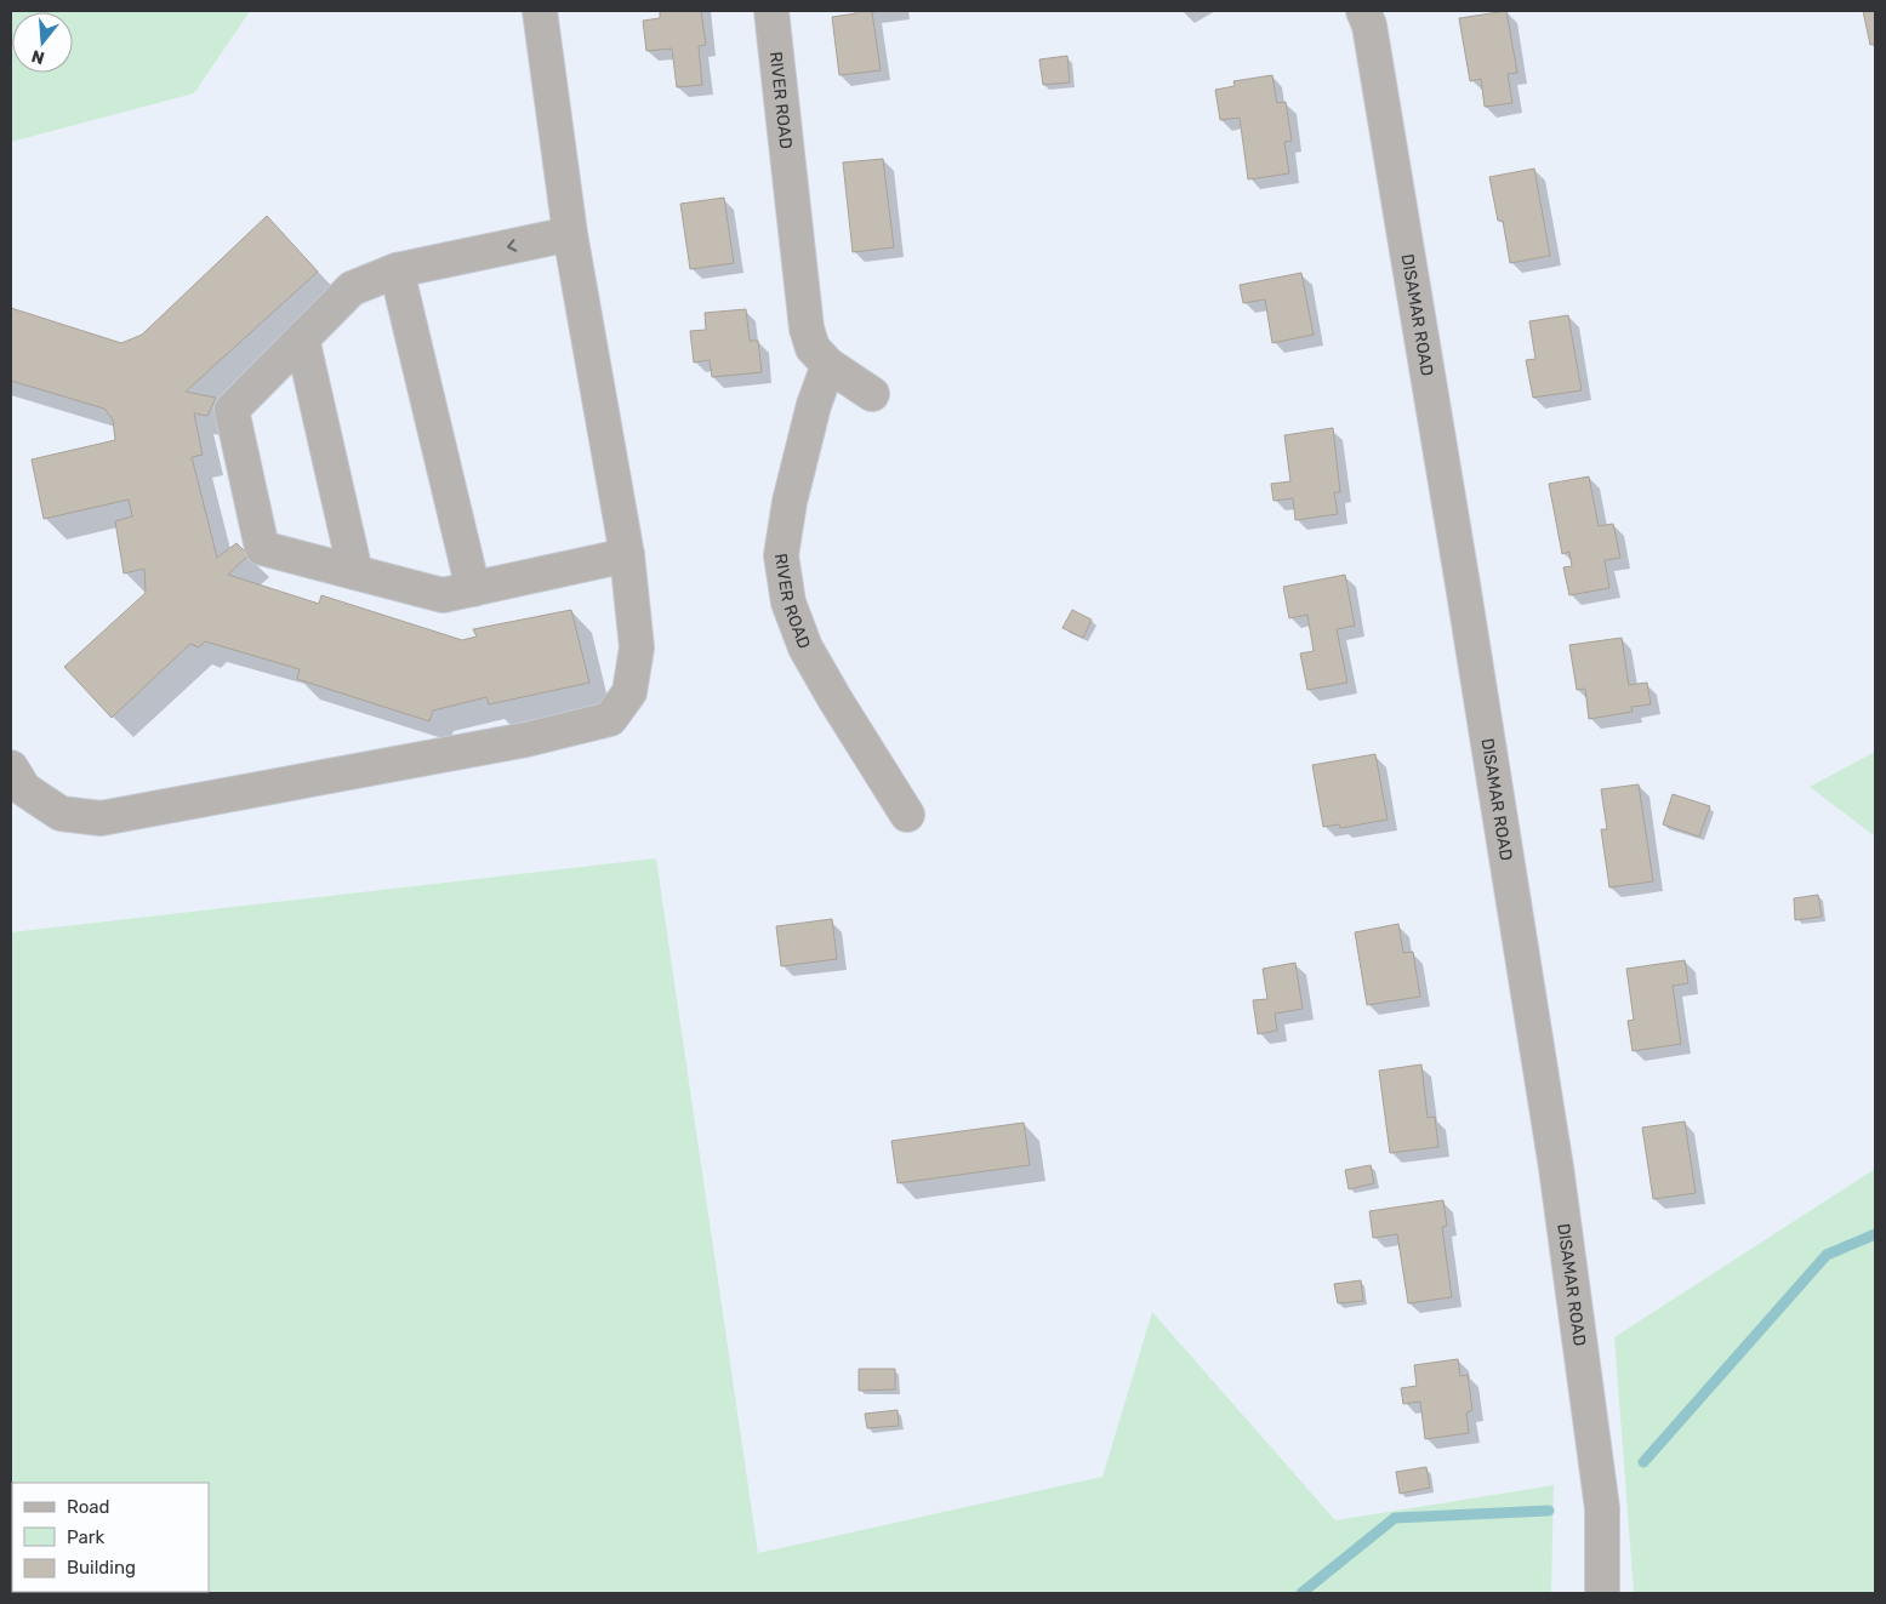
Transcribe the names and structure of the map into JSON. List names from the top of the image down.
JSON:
{
  "streets": {
    "street": ["RIVER ROAD", "DISAMAR ROAD"]
  },
  "legend": ["Road", "Park", "Building"],
  "north": "bottom"
}
